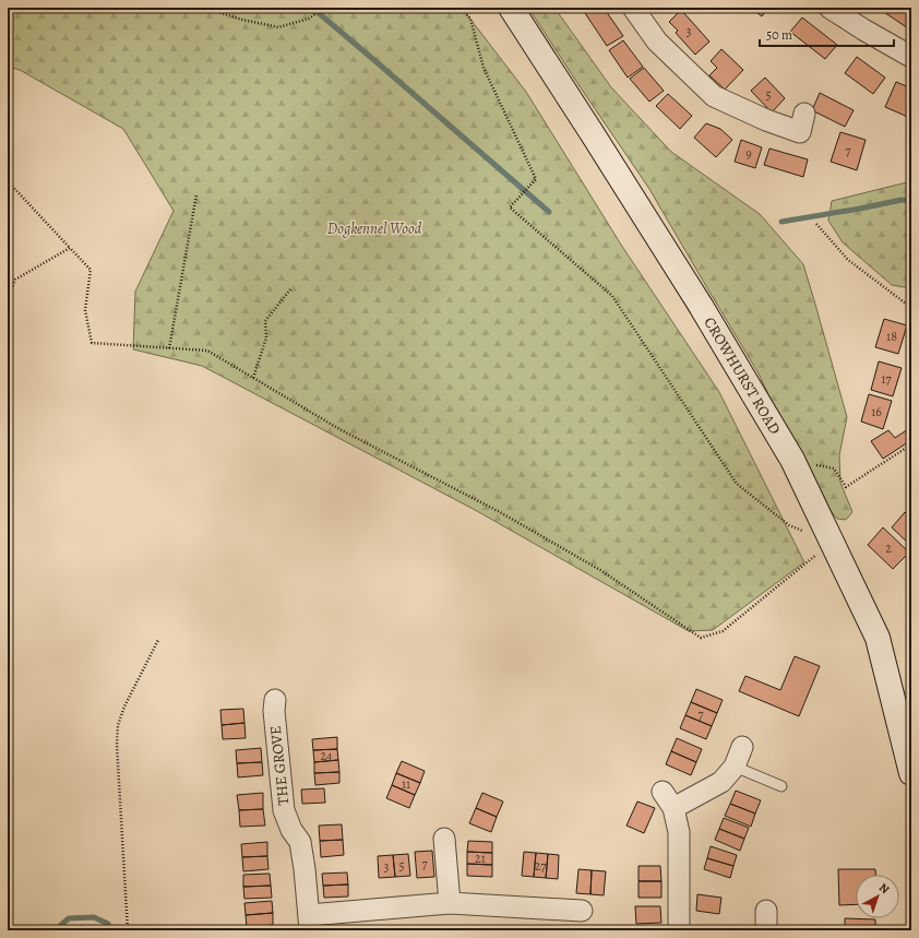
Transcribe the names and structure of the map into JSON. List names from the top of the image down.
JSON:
{
  "streets": {
    "main road": ["CROWHURST ROAD"],
    "street": ["THE GROVE"]
  },
  "parks": ["Dogkennel Wood"],
  "house_numbers": [
    "3",
    "5",
    "7",
    "9",
    "18",
    "17",
    "16",
    "2",
    "7",
    "24",
    "11",
    "21",
    "7",
    "5",
    "27",
    "3"
  ],
  "scale_bar": "50 m",
  "north": "top right"
}
